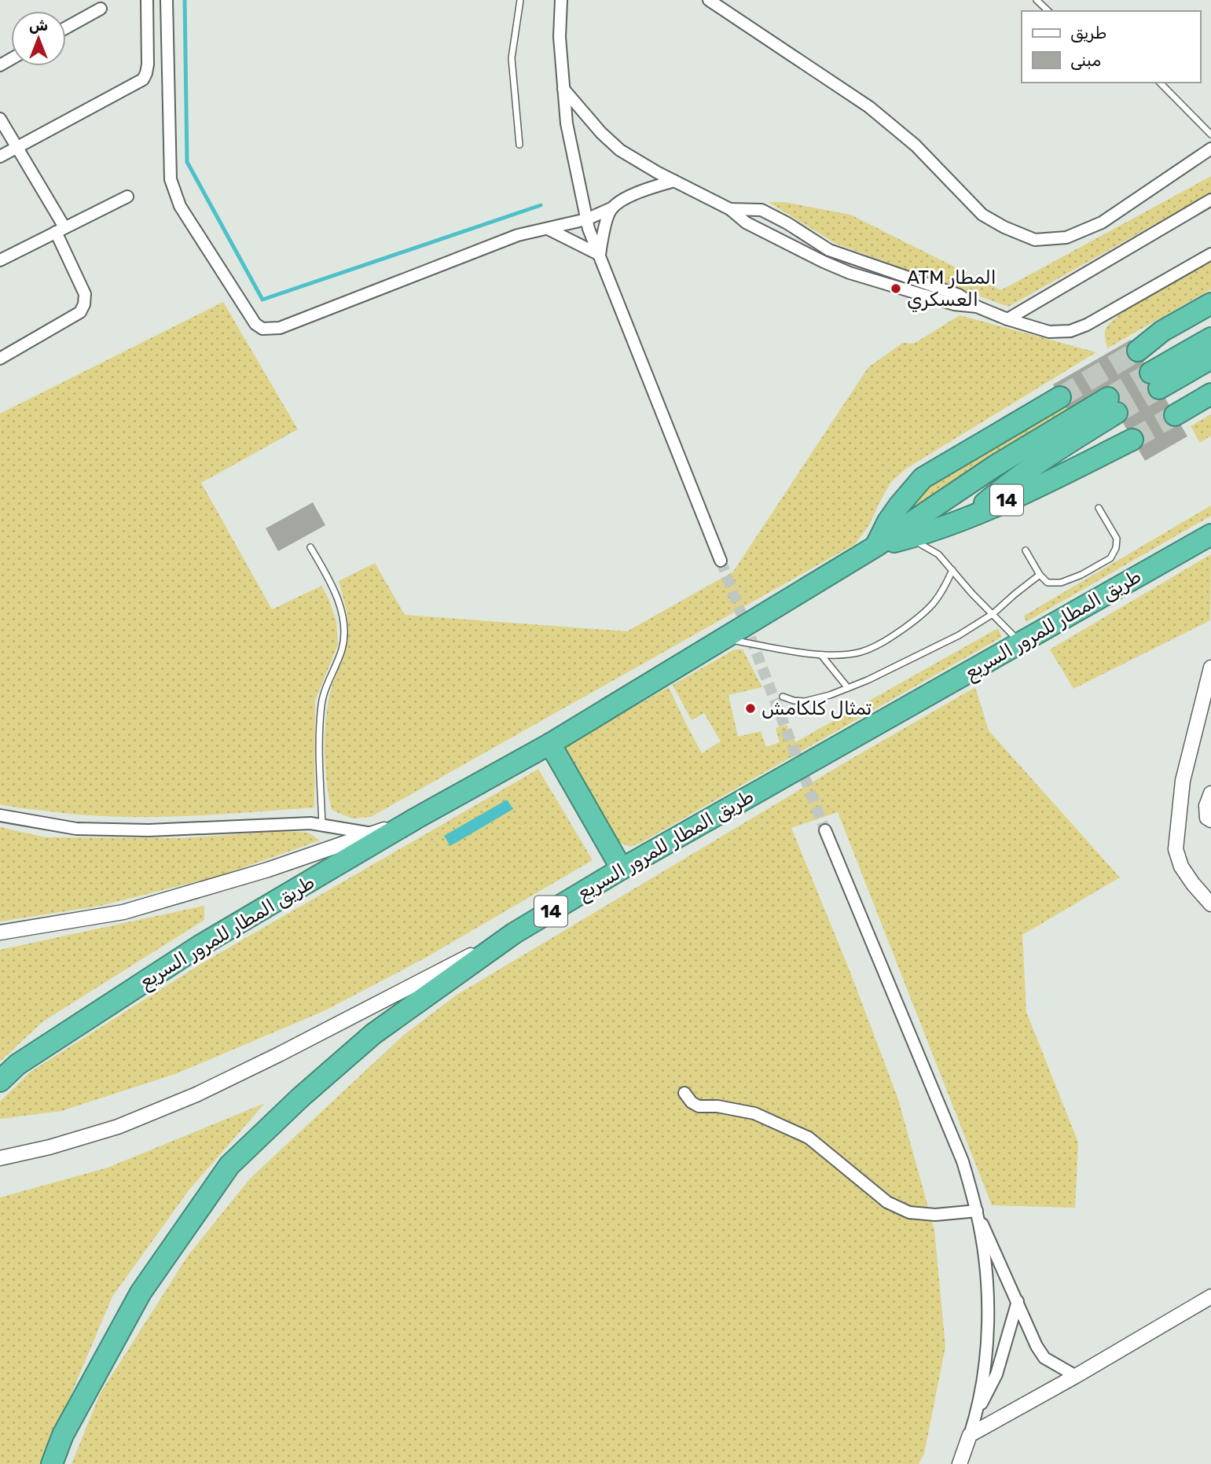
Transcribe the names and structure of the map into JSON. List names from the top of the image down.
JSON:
{
  "streets": {
    "highway": ["14", "طريق المطار للمرور السريع"]
  },
  "crossings": [
    ["14", "طريق المطار للمرور السريع"]
  ],
  "places": ["ATM المطار العسكري", "تمثال كلكامش"],
  "legend": ["طريق", "مبنى"],
  "north": "top"
}
